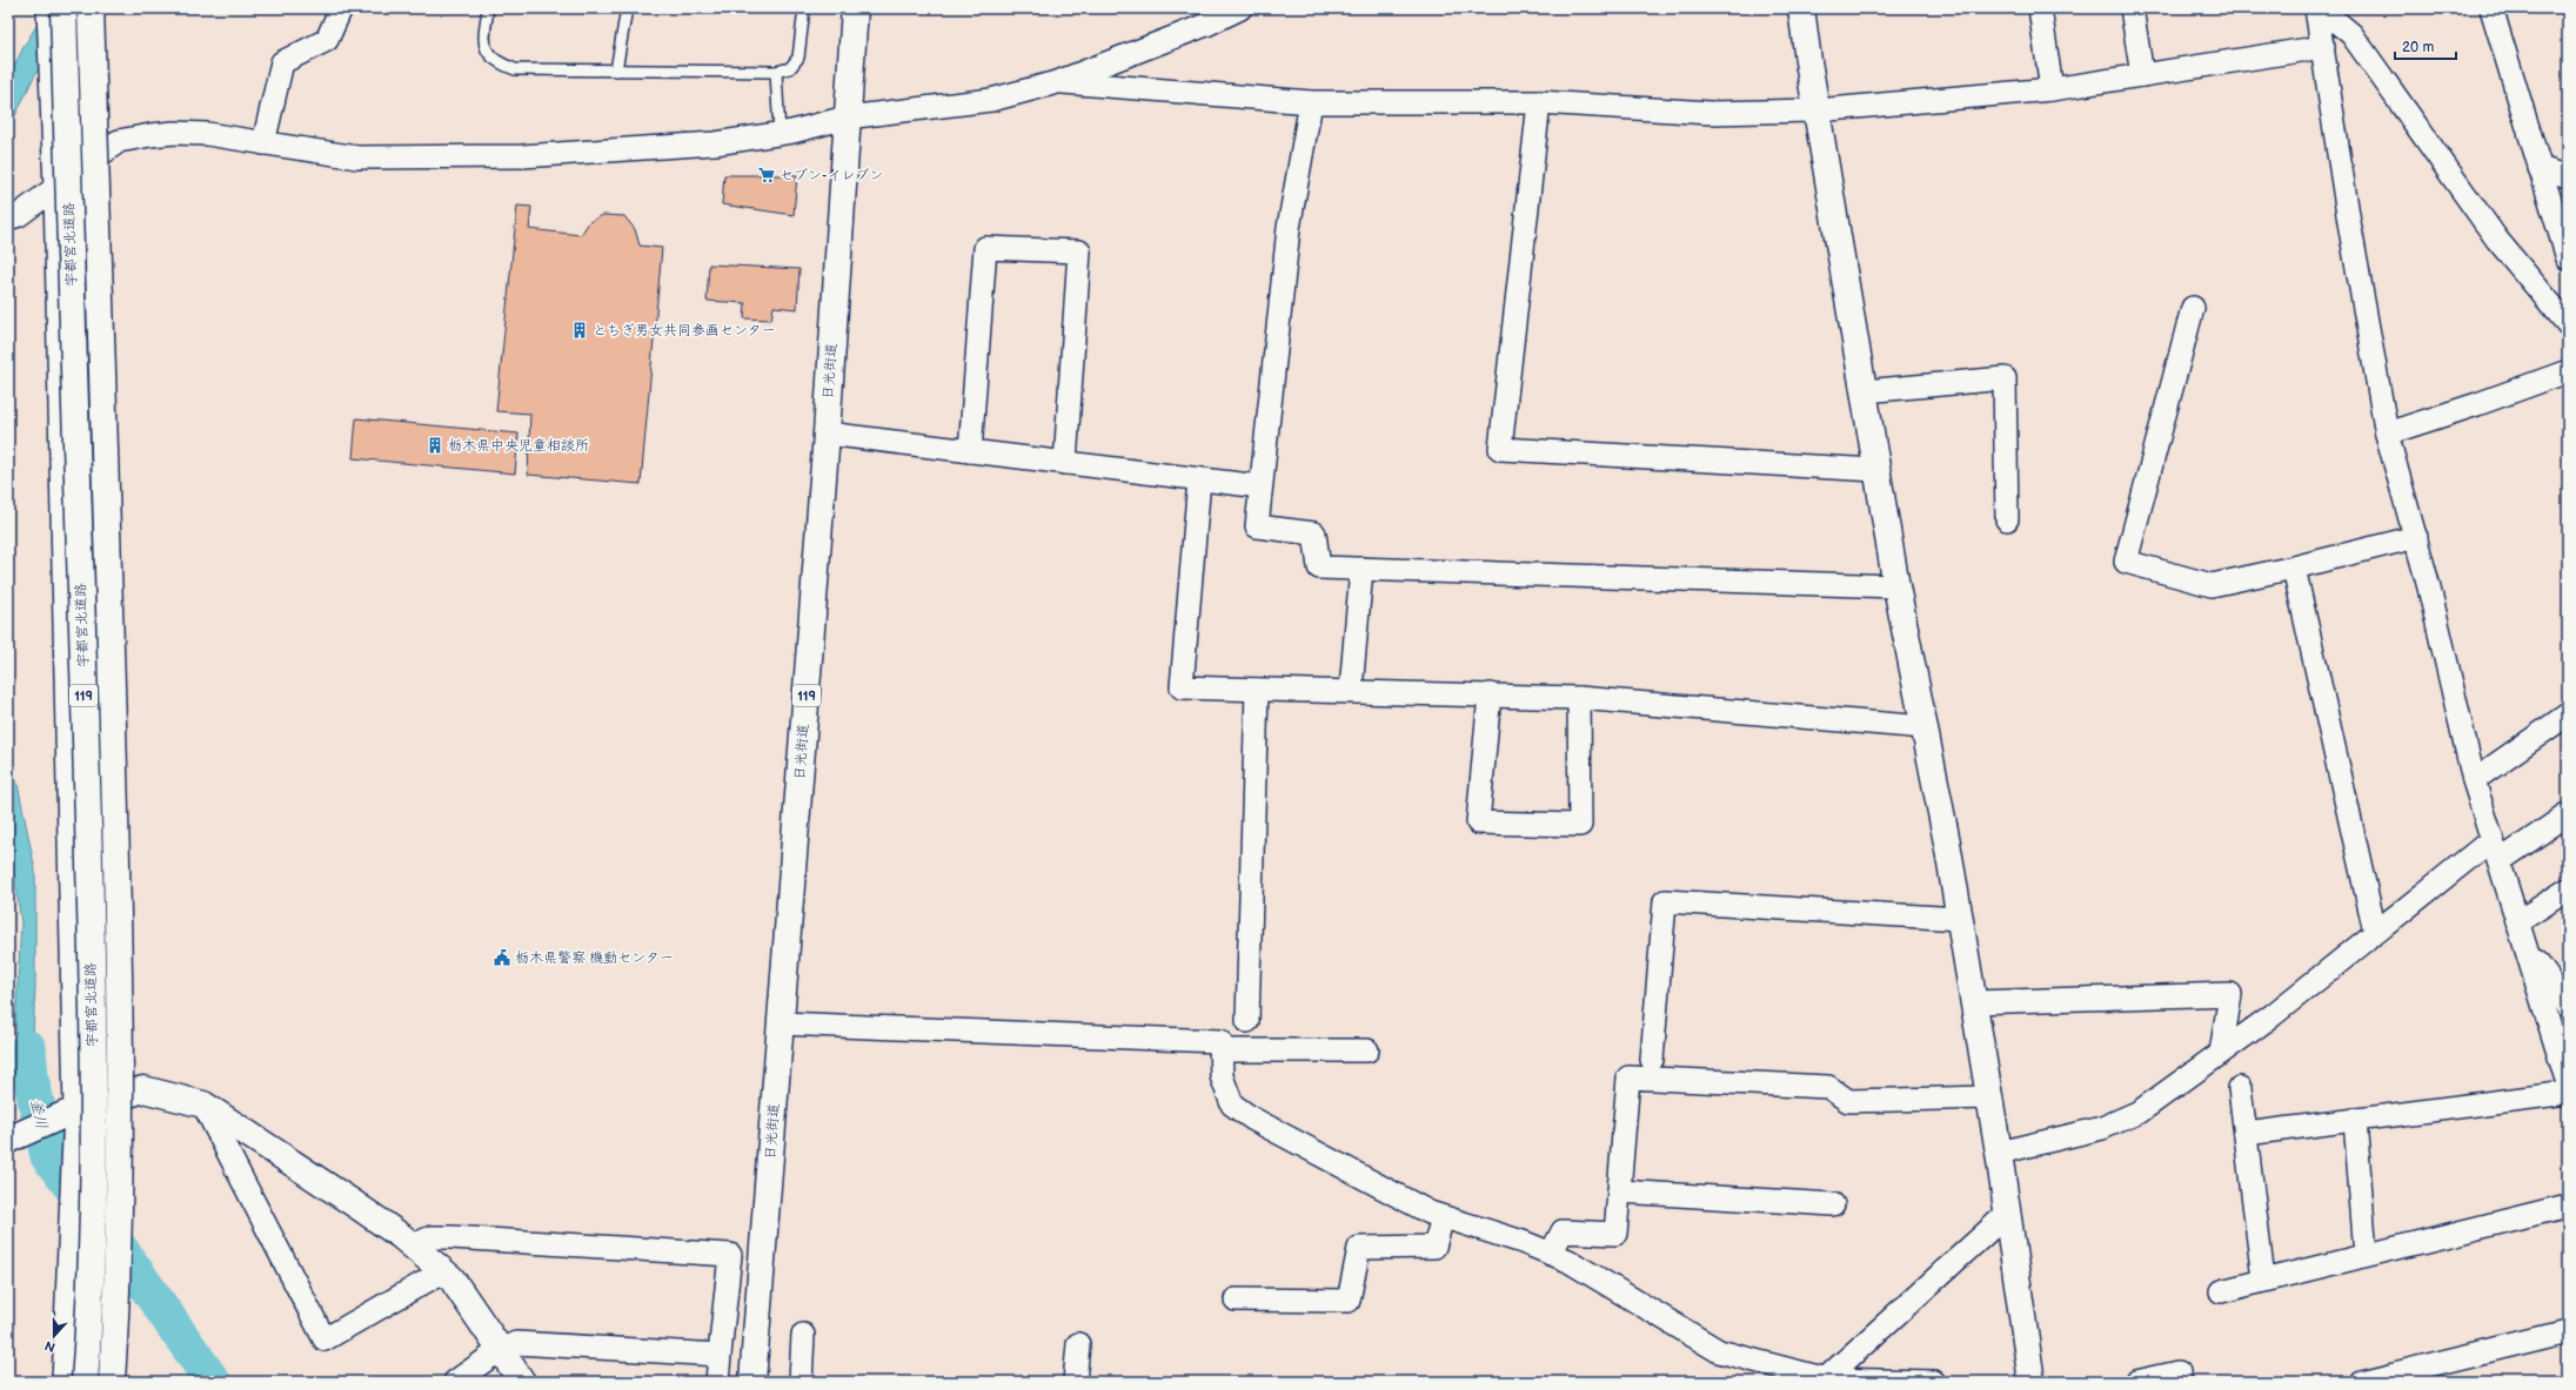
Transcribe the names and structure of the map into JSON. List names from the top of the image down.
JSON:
{
  "streets": {
    "main road": ["宇都宮北道路", "日光街道", "119"]
  },
  "water": ["釜川"],
  "places": {
    "supermarket": ["セブン-イレブン"],
    "building": ["とちぎ男女共同参画センター", "栃木県中央児童相談所"],
    "public building": ["栃木県警察 機動センター"]
  },
  "scale_bar": "20 m",
  "north": "bottom"
}
